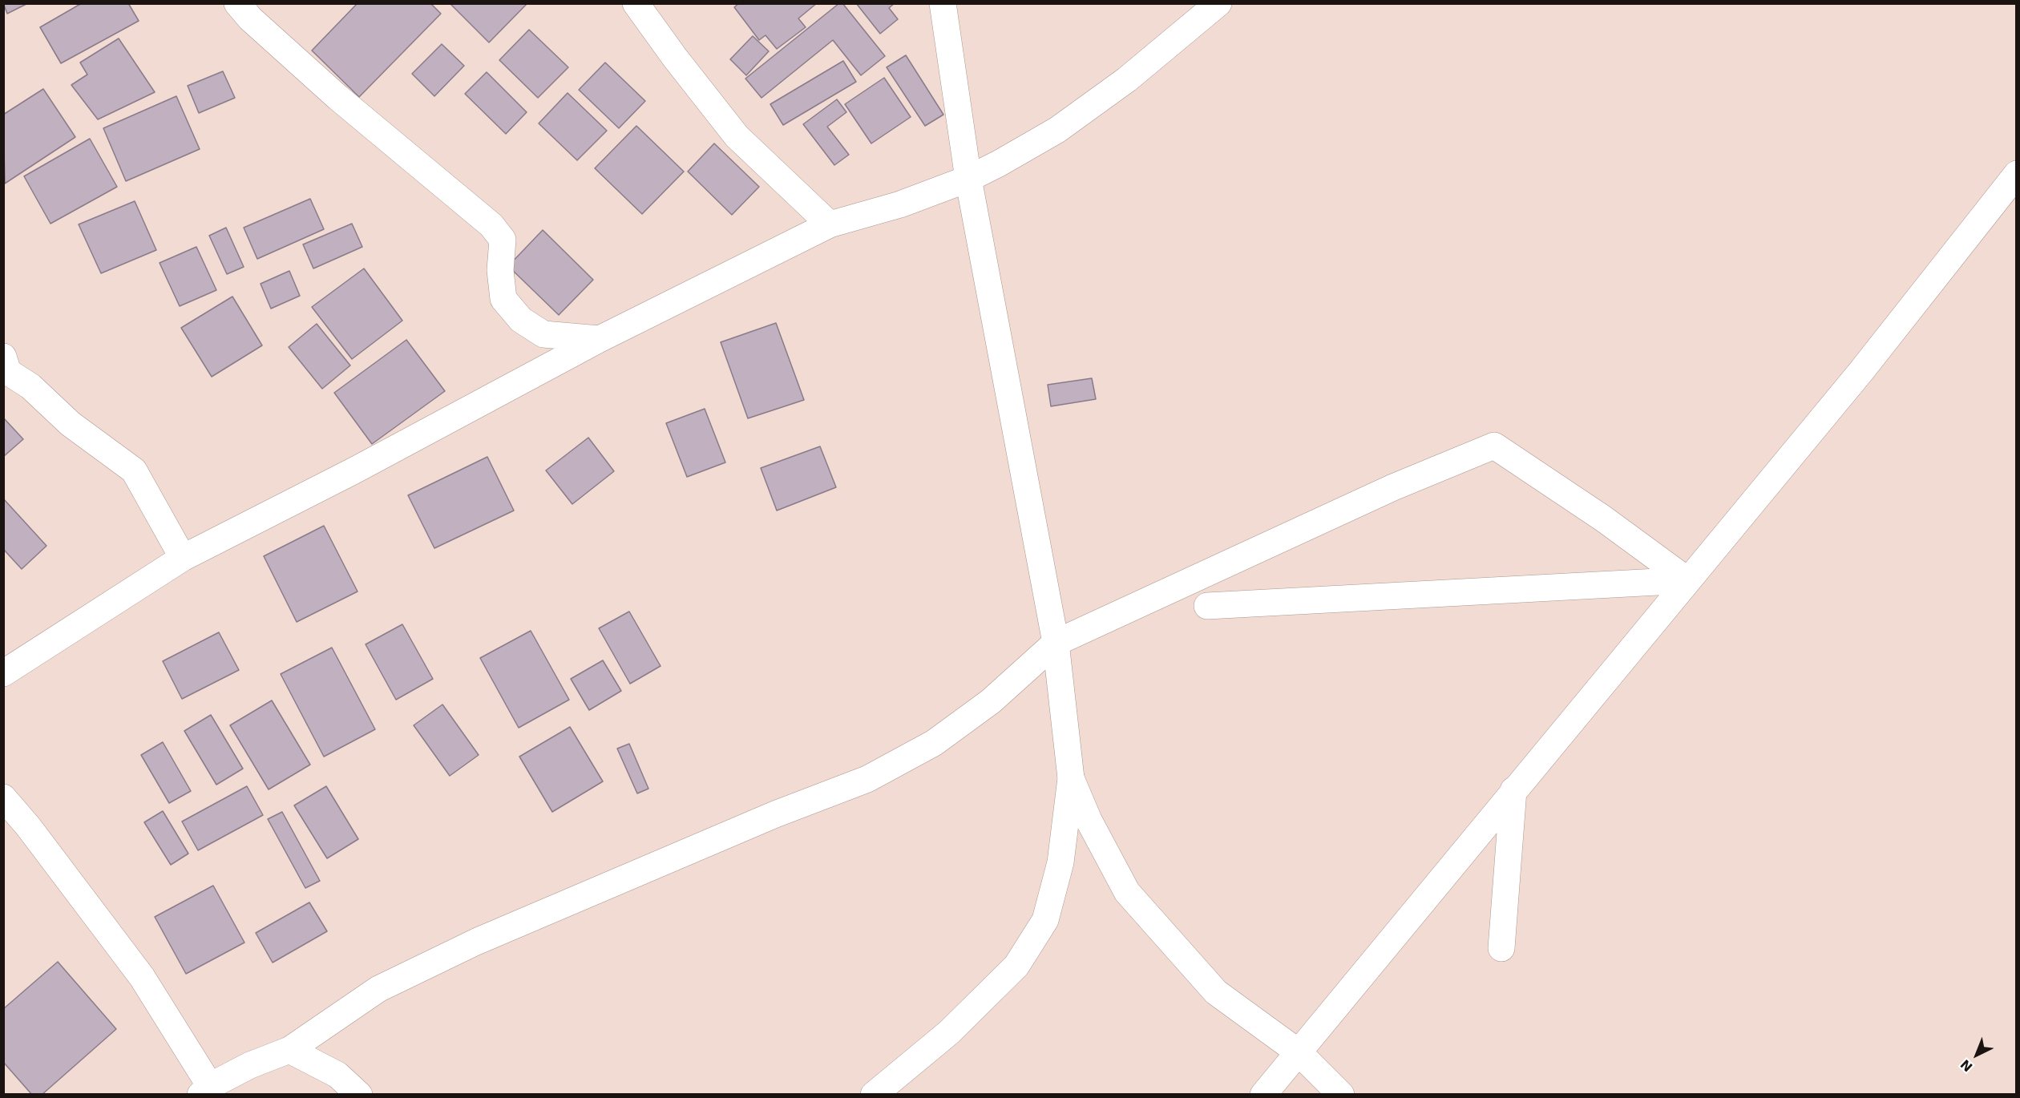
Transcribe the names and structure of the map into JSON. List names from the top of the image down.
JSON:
{
  "north": "bottom left"
}
